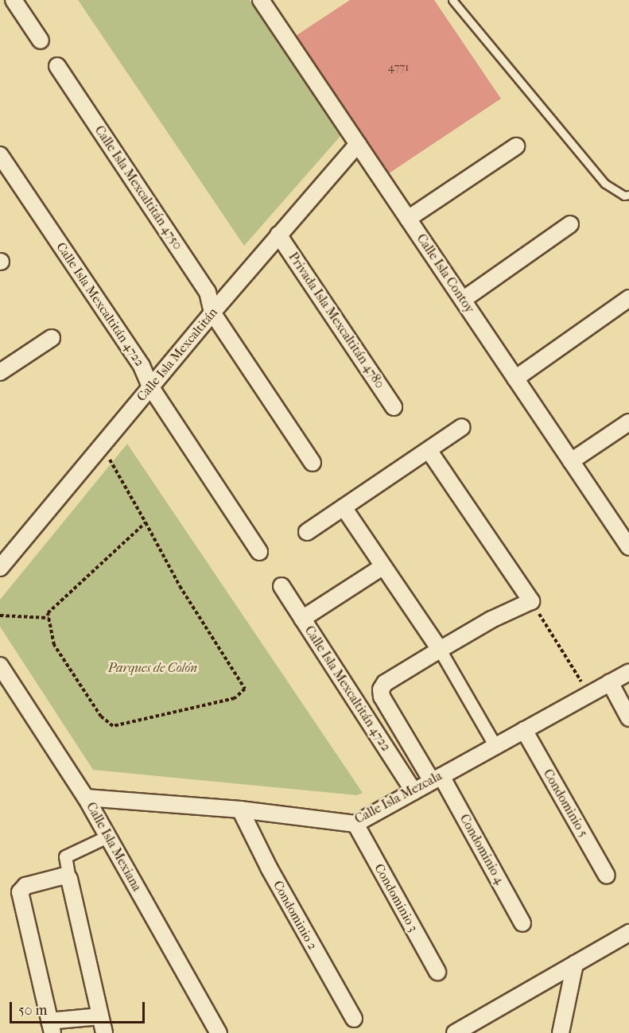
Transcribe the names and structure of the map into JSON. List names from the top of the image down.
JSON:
{
  "streets": {
    "street": [
      "Calle Isla Mexcaltitán 4750",
      "Calle Isla Contoy",
      "Calle Isla Mexcaltitán 4722",
      "Privada Isla Mexcaltitán 4780",
      "Calle Isla Mexcaltitán",
      "Calle Isla Mezcala",
      "Condominio 5",
      "Calle Isla Mexiana",
      "Condominio 4",
      "Condominio 3",
      "Condominio 2"
    ]
  },
  "crossings": [
    ["Calle Isla Mexcaltitán 4750", "Calle Isla Mexcaltitán"],
    ["Calle Isla Contoy", "Calle Isla Mexcaltitán"],
    ["Calle Isla Mexcaltitán 4722", "Calle Isla Mexcaltitán"],
    ["Calle Isla Mexcaltitán 4722", "Calle Isla Mezcala"],
    ["Privada Isla Mexcaltitán 4780", "Calle Isla Mexcaltitán"],
    ["Calle Isla Mezcala", "Condominio 5"],
    ["Calle Isla Mezcala", "Calle Isla Mexiana"],
    ["Calle Isla Mezcala", "Condominio 4"],
    ["Calle Isla Mezcala", "Condominio 3"],
    ["Calle Isla Mezcala", "Condominio 2"]
  ],
  "parks": ["Parques de Colón"],
  "house_numbers": ["4771"],
  "scale_bar": "50 m"
}
